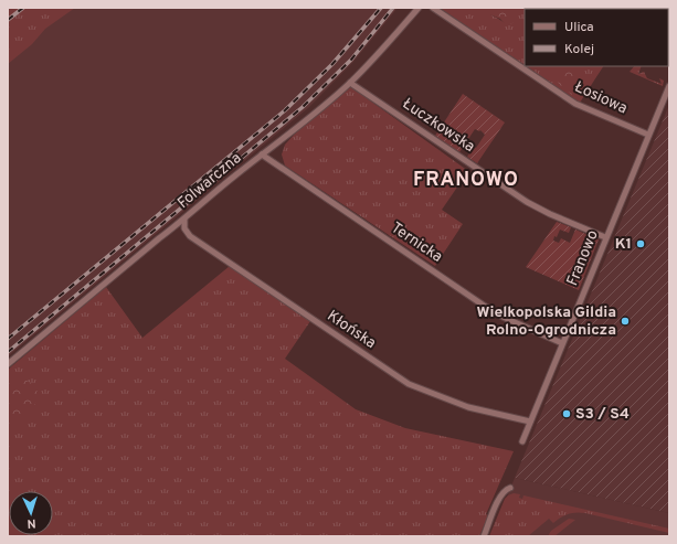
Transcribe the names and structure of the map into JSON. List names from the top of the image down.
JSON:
{
  "streets": {
    "street": [
      "Łosiowa",
      "Łuczkowska",
      "Folwarczna",
      "Ternicka",
      "Franowo",
      "Kłońska"
    ]
  },
  "crossings": [
    ["Łosiowa", "Franowo"],
    ["Łuczkowska", "Folwarczna"],
    ["Łuczkowska", "Franowo"],
    ["Folwarczna", "Ternicka"],
    ["Folwarczna", "Kłońska"],
    ["Ternicka", "Franowo"],
    ["Franowo", "Kłońska"]
  ],
  "districts": ["FRANOWO"],
  "places": ["K1", "Wielkopolska Gildia Rolno-Ogrodnicza", "S3 / S4"],
  "legend": ["Ulica", "Kolej"],
  "north": "bottom"
}
